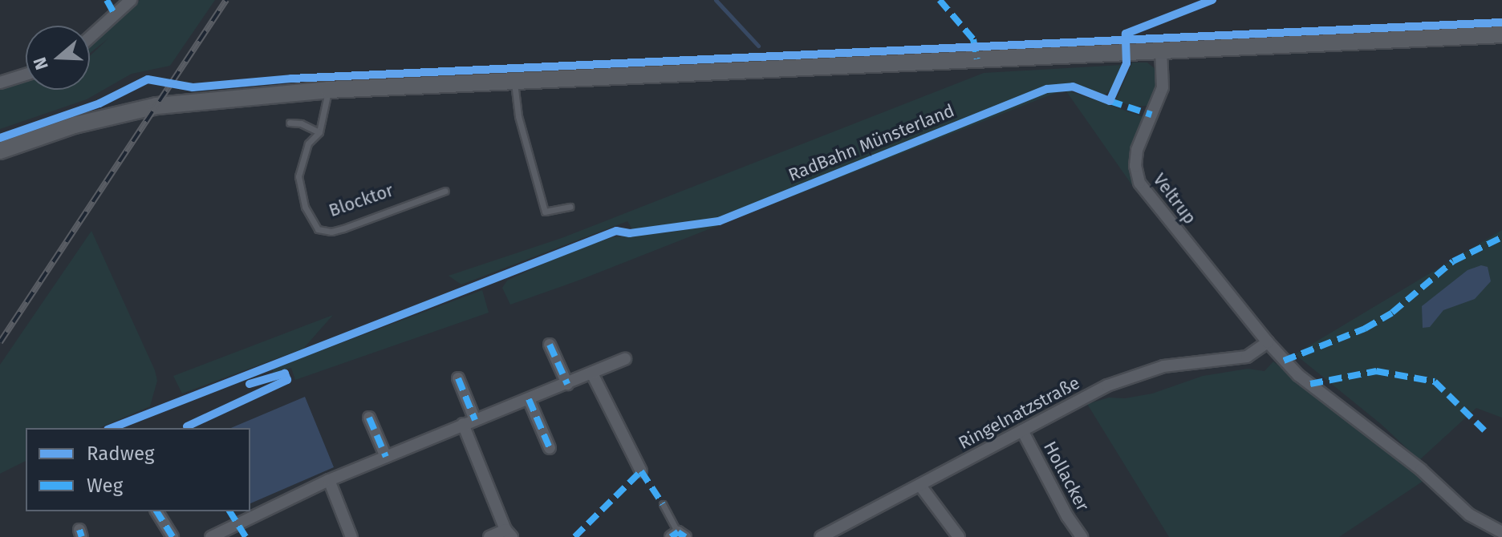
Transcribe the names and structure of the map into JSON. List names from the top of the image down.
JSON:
{
  "streets": {
    "street": ["Veltrup", "Ringelnatzstraße", "Hollacker"],
    "lane": ["Blocktor"],
    "cycle path": ["RadBahn Münsterland"]
  },
  "crossings": [
    ["Veltrup", "Ringelnatzstraße"],
    ["Ringelnatzstraße", "Hollacker"]
  ],
  "legend": ["Radweg", "Weg"],
  "north": "left"
}
